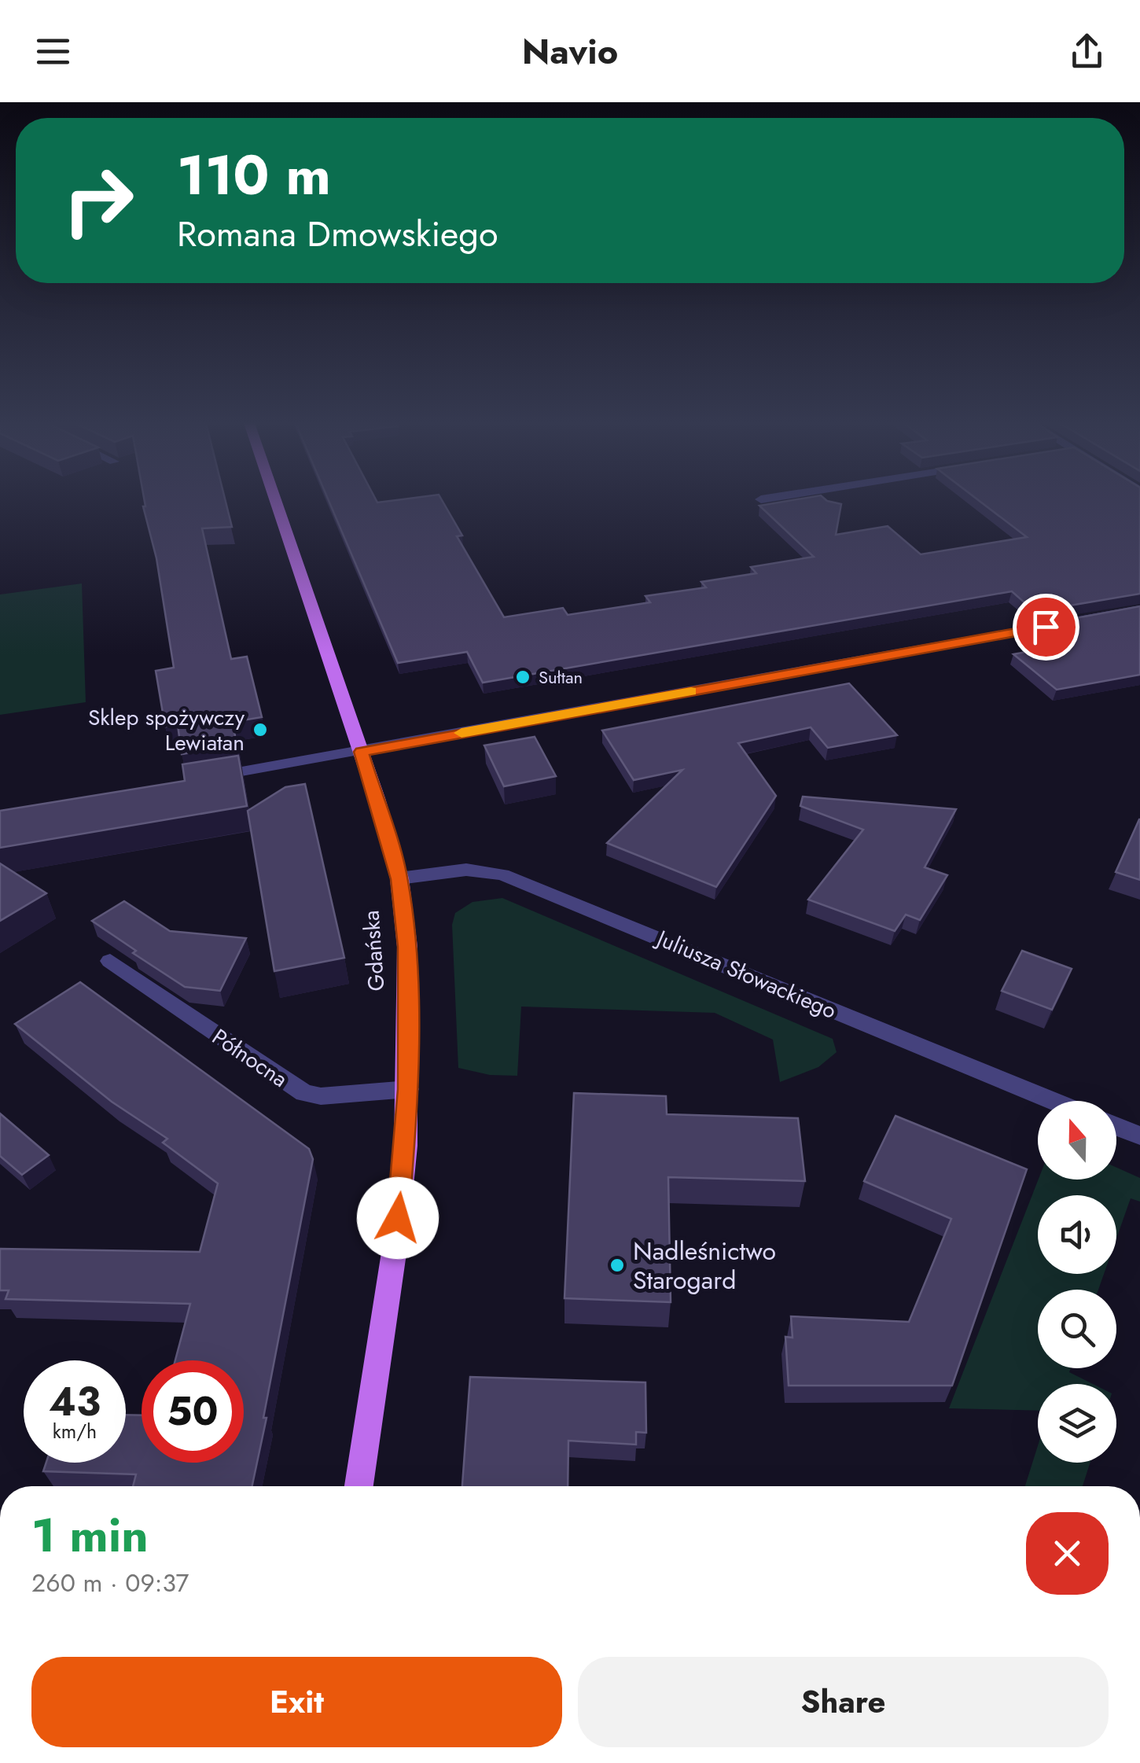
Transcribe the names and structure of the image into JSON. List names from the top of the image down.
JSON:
{
  "streets": {
    "main road": ["Gdańska"],
    "street": ["Juliusza Słowackiego", "Północna"]
  },
  "crossings": [
    ["Gdańska", "Juliusza Słowackiego"],
    ["Gdańska", "Północna"]
  ],
  "places": ["Sułtan", "Sklep spożywczy Lewiatan", "Nadleśnictwo Starogard"],
  "north": "top",
  "page": {
    "header": "Navio",
    "turn": ["110 m", "Romana Dmowskiego"],
    "speed": "43 km/h",
    "limit": "50",
    "heading": ["1 min", "260 m · 09:37"],
    "buttons": ["Exit", "Share"]
  }
}
